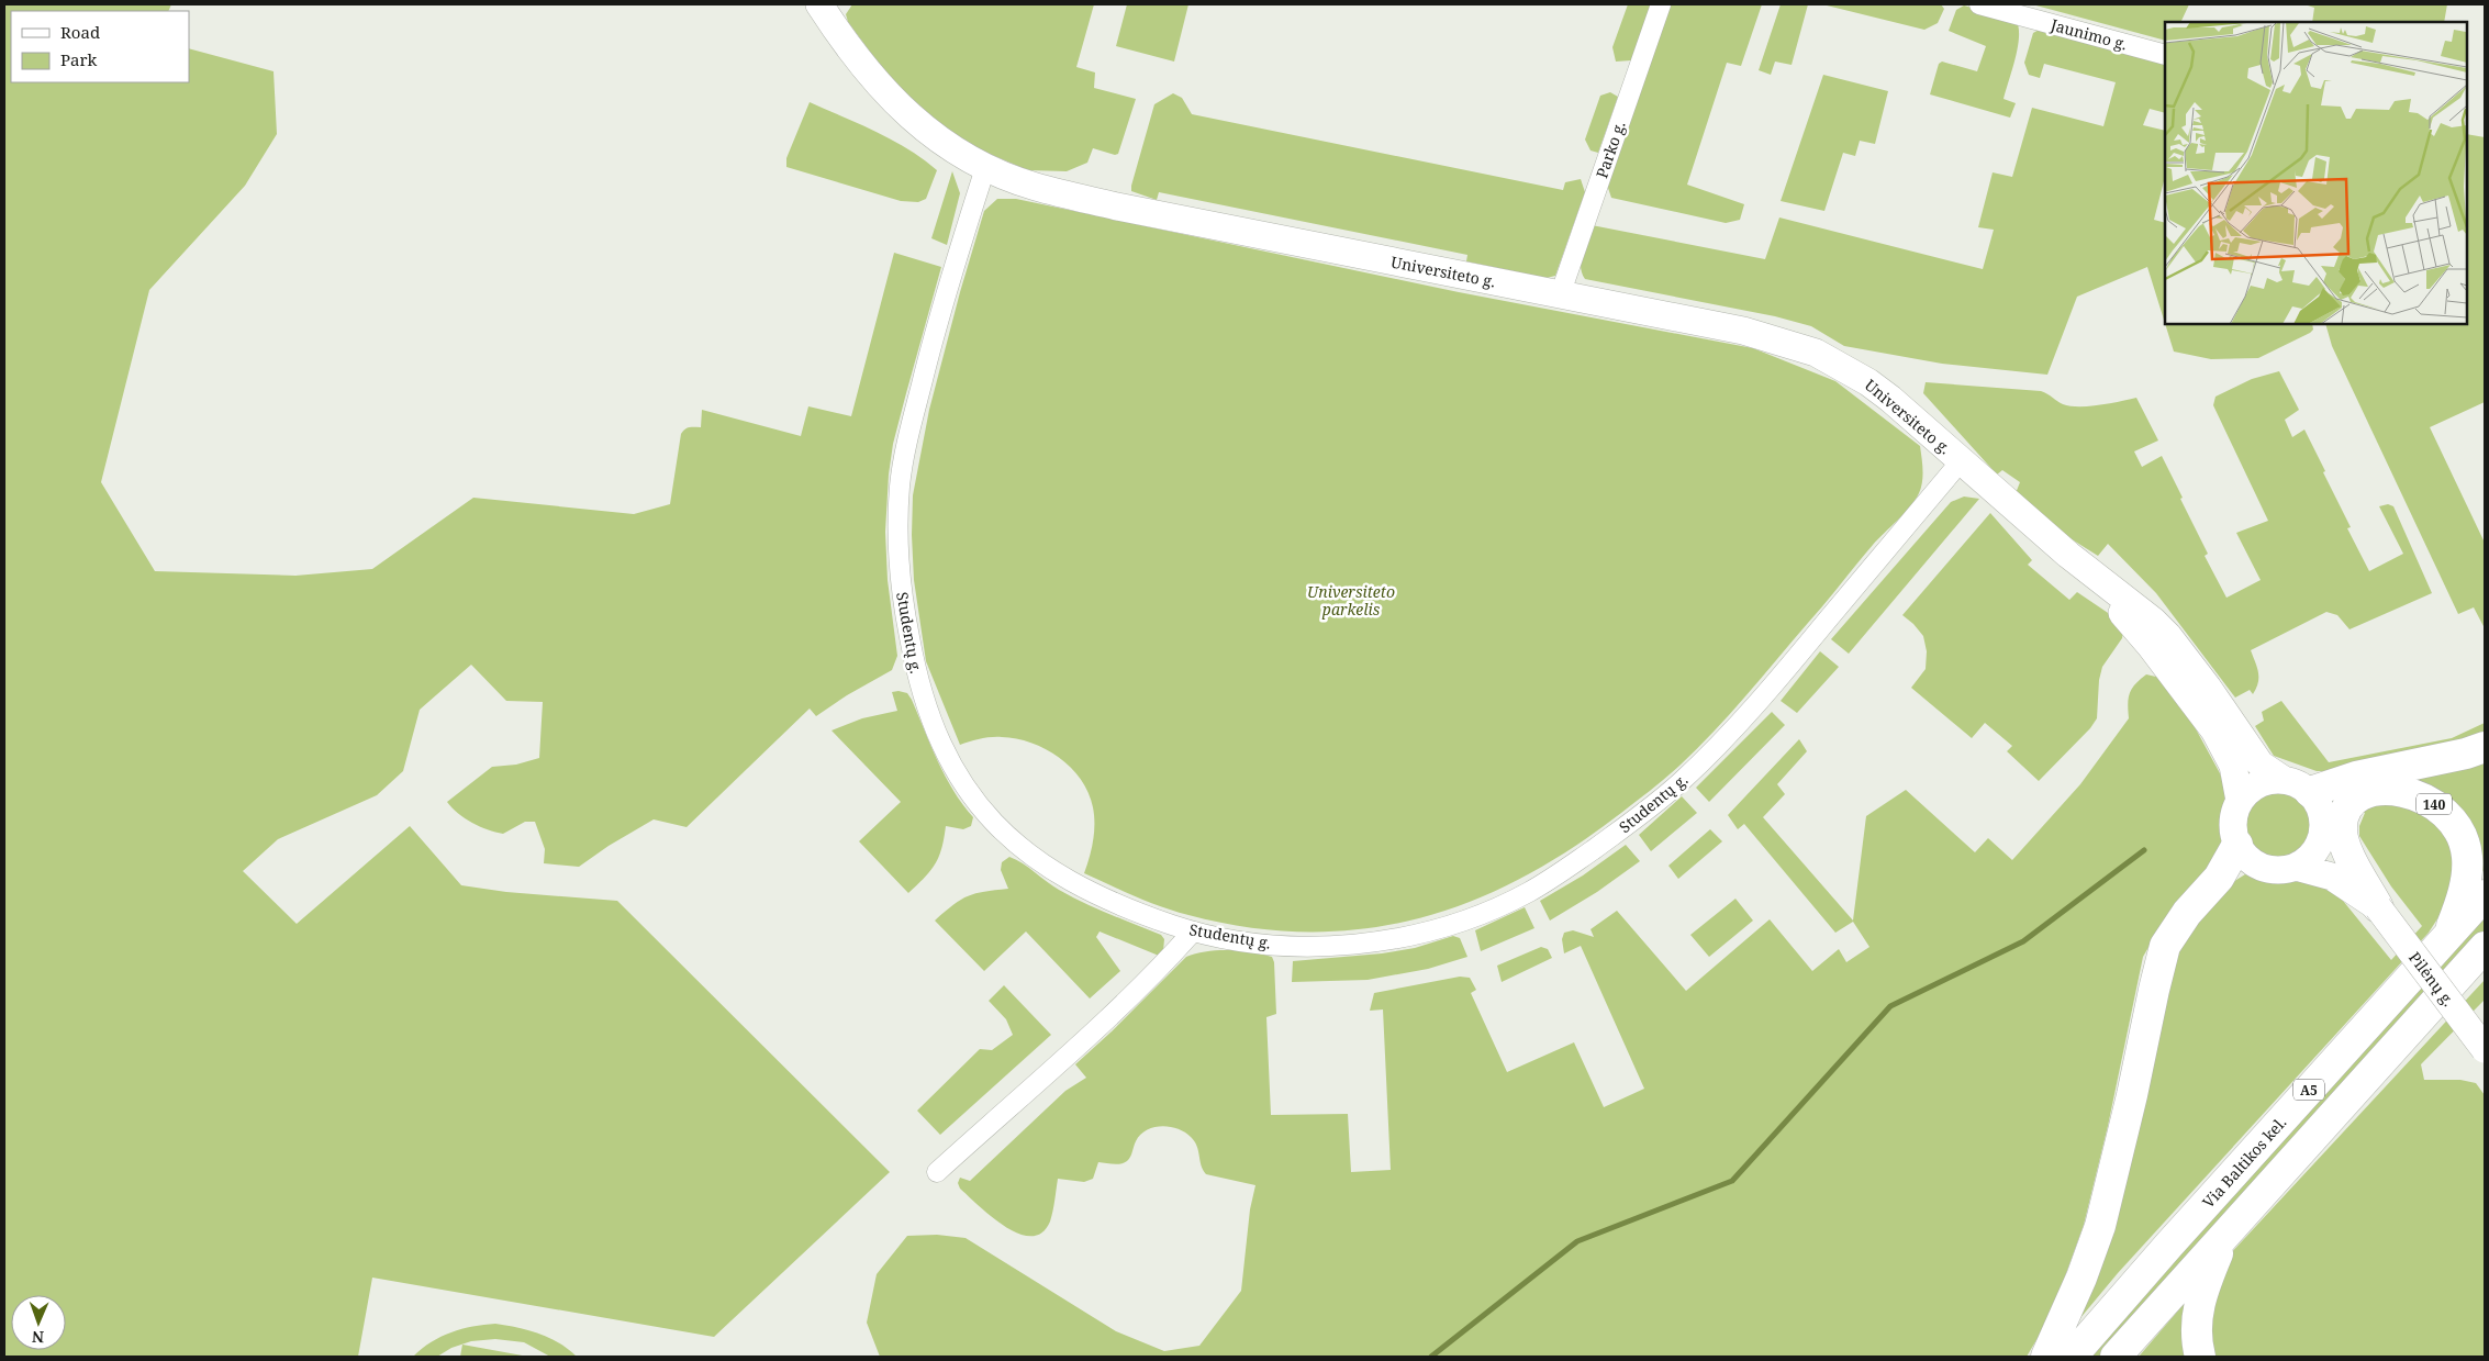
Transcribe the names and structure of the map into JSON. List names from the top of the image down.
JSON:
{
  "streets": {
    "highway": ["140", "A5", "Via Baltikos kel."],
    "main road": ["Universiteto g.", "Pilėnų g."],
    "street": ["Jaunimo g.", "Parko g.", "Studentų g."]
  },
  "crossings": [
    ["Parko g.", "Universiteto g."],
    ["Universiteto g.", "Studentų g."],
    ["Universiteto g.", "Pilėnų g."],
    ["140", "Pilėnų g."],
    ["140", "Via Baltikos kel."]
  ],
  "parks": ["Universiteto parkelis"],
  "legend": ["Road", "Park"],
  "north": "bottom"
}
